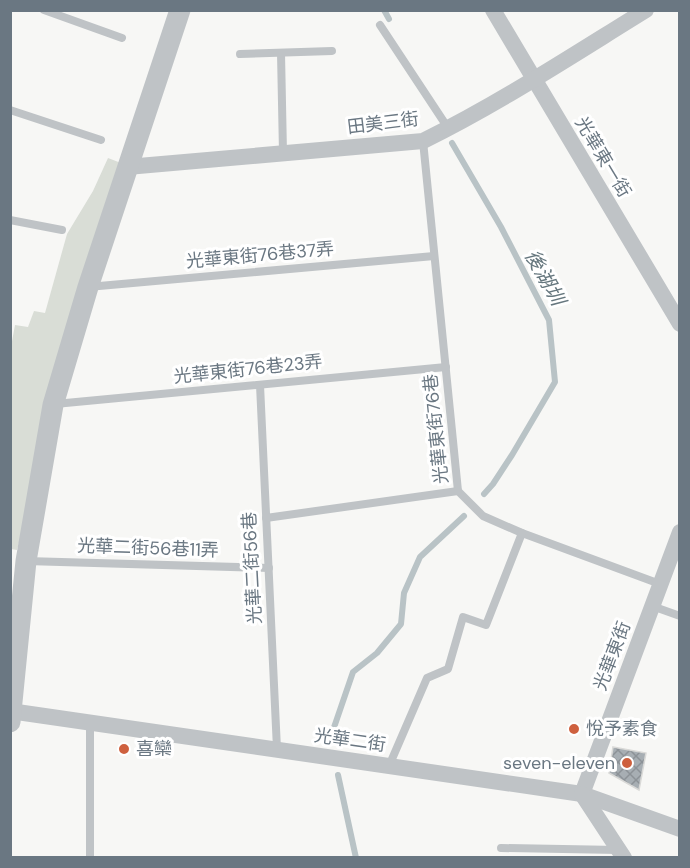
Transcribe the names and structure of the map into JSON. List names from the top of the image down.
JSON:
{
  "streets": {
    "street": [
      "田美三街",
      "光華東一街",
      "光華東街",
      "光華二街"
    ],
    "lane": [
      "光華東街76巷37弄",
      "光華東街76巷23弄",
      "光華東街76巷",
      "光華二街56巷11弄",
      "光華二街56巷"
    ]
  },
  "crossings": [
    ["田美三街", "光華東一街"],
    ["田美三街", "光華東街76巷"],
    ["光華東街76巷37弄", "光華東街76巷"],
    ["光華東街76巷23弄", "光華東街76巷"],
    ["光華東街76巷23弄", "光華二街56巷"],
    ["光華東街76巷", "光華東街"],
    ["光華二街56巷11弄", "光華二街56巷"],
    ["光華二街56巷", "光華二街"],
    ["光華東街", "光華二街"]
  ],
  "water": ["後湖圳"],
  "places": ["悅予素食", "喜欒", "seven-eleven"]
}
